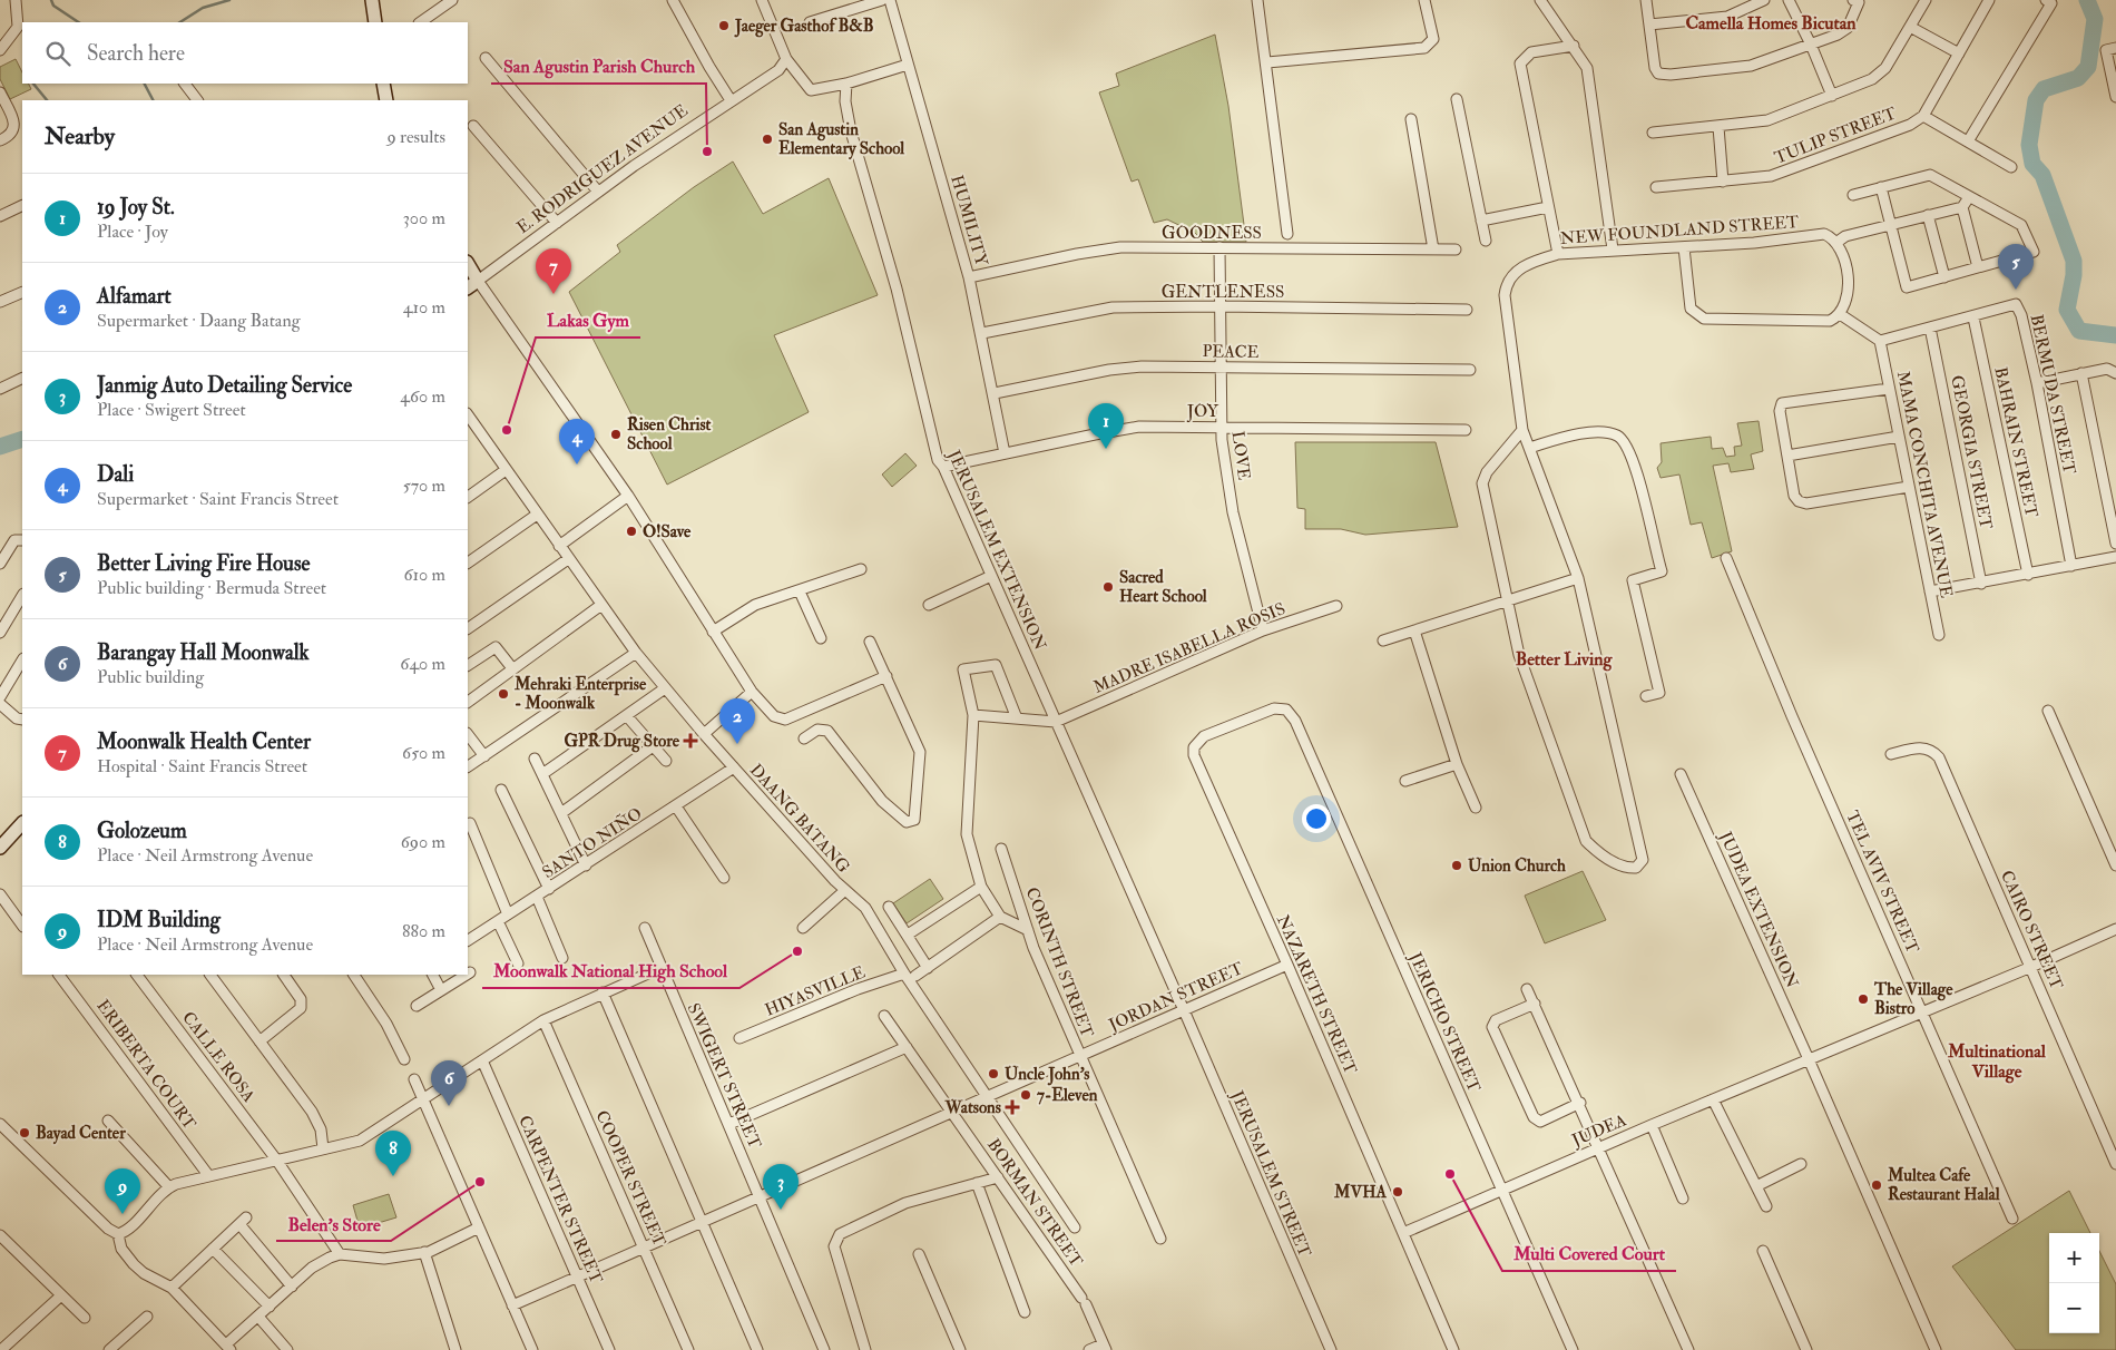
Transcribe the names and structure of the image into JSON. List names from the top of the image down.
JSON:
{
  "streets": {
    "main road": ["E. RODRIGUEZ AVENUE"],
    "street": [
      "TULIP STREET",
      "HUMILITY",
      "NEW FOUNDLAND STREET",
      "GOODNESS",
      "GENTLENESS",
      "PEACE",
      "BERMUDA STREET",
      "JOY",
      "BAHRAIN STREET",
      "GEORGIA STREET",
      "LOVE",
      "MAMA CONCHITA AVENUE",
      "JERUSALEM EXTENSION",
      "MADRE ISABELLA ROSIS",
      "DAANG BATANG",
      "SANTO NIÑO",
      "TEL AVIV STREET",
      "JUDEA EXTENSION",
      "CAIRO STREET",
      "CORINTH STREET",
      "HIYASVILLE",
      "NAZARETH STREET",
      "JORDAN STREET",
      "JERICHO STREET",
      "CALLE ROSA",
      "ERIBERTA COURT",
      "SWIGERT STREET",
      "JUDEA",
      "JERUSALEM STREET",
      "COOPER STREET",
      "CARPENTER STREET",
      "BORMAN STREET"
    ]
  },
  "crossings": [
    ["HUMILITY", "GOODNESS"],
    ["HUMILITY", "GENTLENESS"],
    ["HUMILITY", "PEACE"],
    ["HUMILITY", "JOY"],
    ["GOODNESS", "LOVE"],
    ["GENTLENESS", "LOVE"],
    ["PEACE", "LOVE"],
    ["BERMUDA STREET", "BAHRAIN STREET"],
    ["BERMUDA STREET", "GEORGIA STREET"],
    ["BERMUDA STREET", "MAMA CONCHITA AVENUE"],
    ["JOY", "LOVE"],
    ["JOY", "JERUSALEM EXTENSION"],
    ["LOVE", "MADRE ISABELLA ROSIS"],
    ["JERUSALEM EXTENSION", "MADRE ISABELLA ROSIS"],
    ["JERUSALEM EXTENSION", "JORDAN STREET"],
    ["JERUSALEM EXTENSION", "JERUSALEM STREET"],
    ["DAANG BATANG", "SANTO NIÑO"],
    ["DAANG BATANG", "HIYASVILLE"],
    ["DAANG BATANG", "JORDAN STREET"],
    ["TEL AVIV STREET", "JUDEA"],
    ["JUDEA EXTENSION", "JUDEA"],
    ["CAIRO STREET", "JUDEA"],
    ["CORINTH STREET", "JORDAN STREET"],
    ["NAZARETH STREET", "JORDAN STREET"],
    ["NAZARETH STREET", "JERICHO STREET"],
    ["NAZARETH STREET", "JUDEA"],
    ["JORDAN STREET", "SWIGERT STREET"],
    ["JORDAN STREET", "JERUSALEM STREET"],
    ["JORDAN STREET", "COOPER STREET"],
    ["JORDAN STREET", "CARPENTER STREET"],
    ["JORDAN STREET", "BORMAN STREET"],
    ["JERICHO STREET", "JUDEA"]
  ],
  "districts": ["Camella Homes Bicutan", "Better Living", "Multinational Village"],
  "places": {
    "other": [
      "Jaeger Gasthof B&B",
      "San Agustin Elementary School",
      "San Agustin Parish Church",
      "Lakas Gym",
      "Risen Christ School",
      "O!Save",
      "Sacred Heart School",
      "Mehraki Enterprise - Moonwalk",
      "Union Church",
      "Moonwalk National High School",
      "The Village Bistro",
      "Uncle John's",
      "7-Eleven",
      "Bayad Center",
      "Multi Covered Court",
      "Belen's Store",
      "Multea Cafe Restaurant Halal",
      "MVHA"
    ],
    "health": ["GPR Drug Store", "Watsons"]
  },
  "page": {
    "search": "Search here",
    "heading": ["Nearby", "9 results"],
    "list": [
      {
        "mark": "1",
        "name": "19 Joy St.",
        "note": "Place · Joy",
        "value": "300 m"
      },
      {
        "mark": "2",
        "name": "Alfamart",
        "note": "Supermarket · Daang Batang",
        "value": "410 m"
      },
      {
        "mark": "3",
        "name": "Janmig Auto Detailing Service",
        "note": "Place · Swigert Street",
        "value": "460 m"
      },
      {
        "mark": "4",
        "name": "Dali",
        "note": "Supermarket · Saint Francis Street",
        "value": "570 m"
      },
      {
        "mark": "5",
        "name": "Better Living Fire House",
        "note": "Public building · Bermuda Street",
        "value": "610 m"
      },
      {
        "mark": "6",
        "name": "Barangay Hall Moonwalk",
        "note": "Public building",
        "value": "640 m"
      },
      {
        "mark": "7",
        "name": "Moonwalk Health Center",
        "note": "Hospital · Saint Francis Street",
        "value": "650 m"
      },
      {
        "mark": "8",
        "name": "Golozeum",
        "note": "Place · Neil Armstrong Avenue",
        "value": "690 m"
      },
      {
        "mark": "9",
        "name": "IDM Building",
        "note": "Place · Neil Armstrong Avenue",
        "value": "880 m"
      }
    ],
    "pins": [
      "5",
      "7",
      "1",
      "4",
      "2",
      "6",
      "8",
      "3",
      "9"
    ],
    "map_buttons": ["+", "−"]
  }
}
